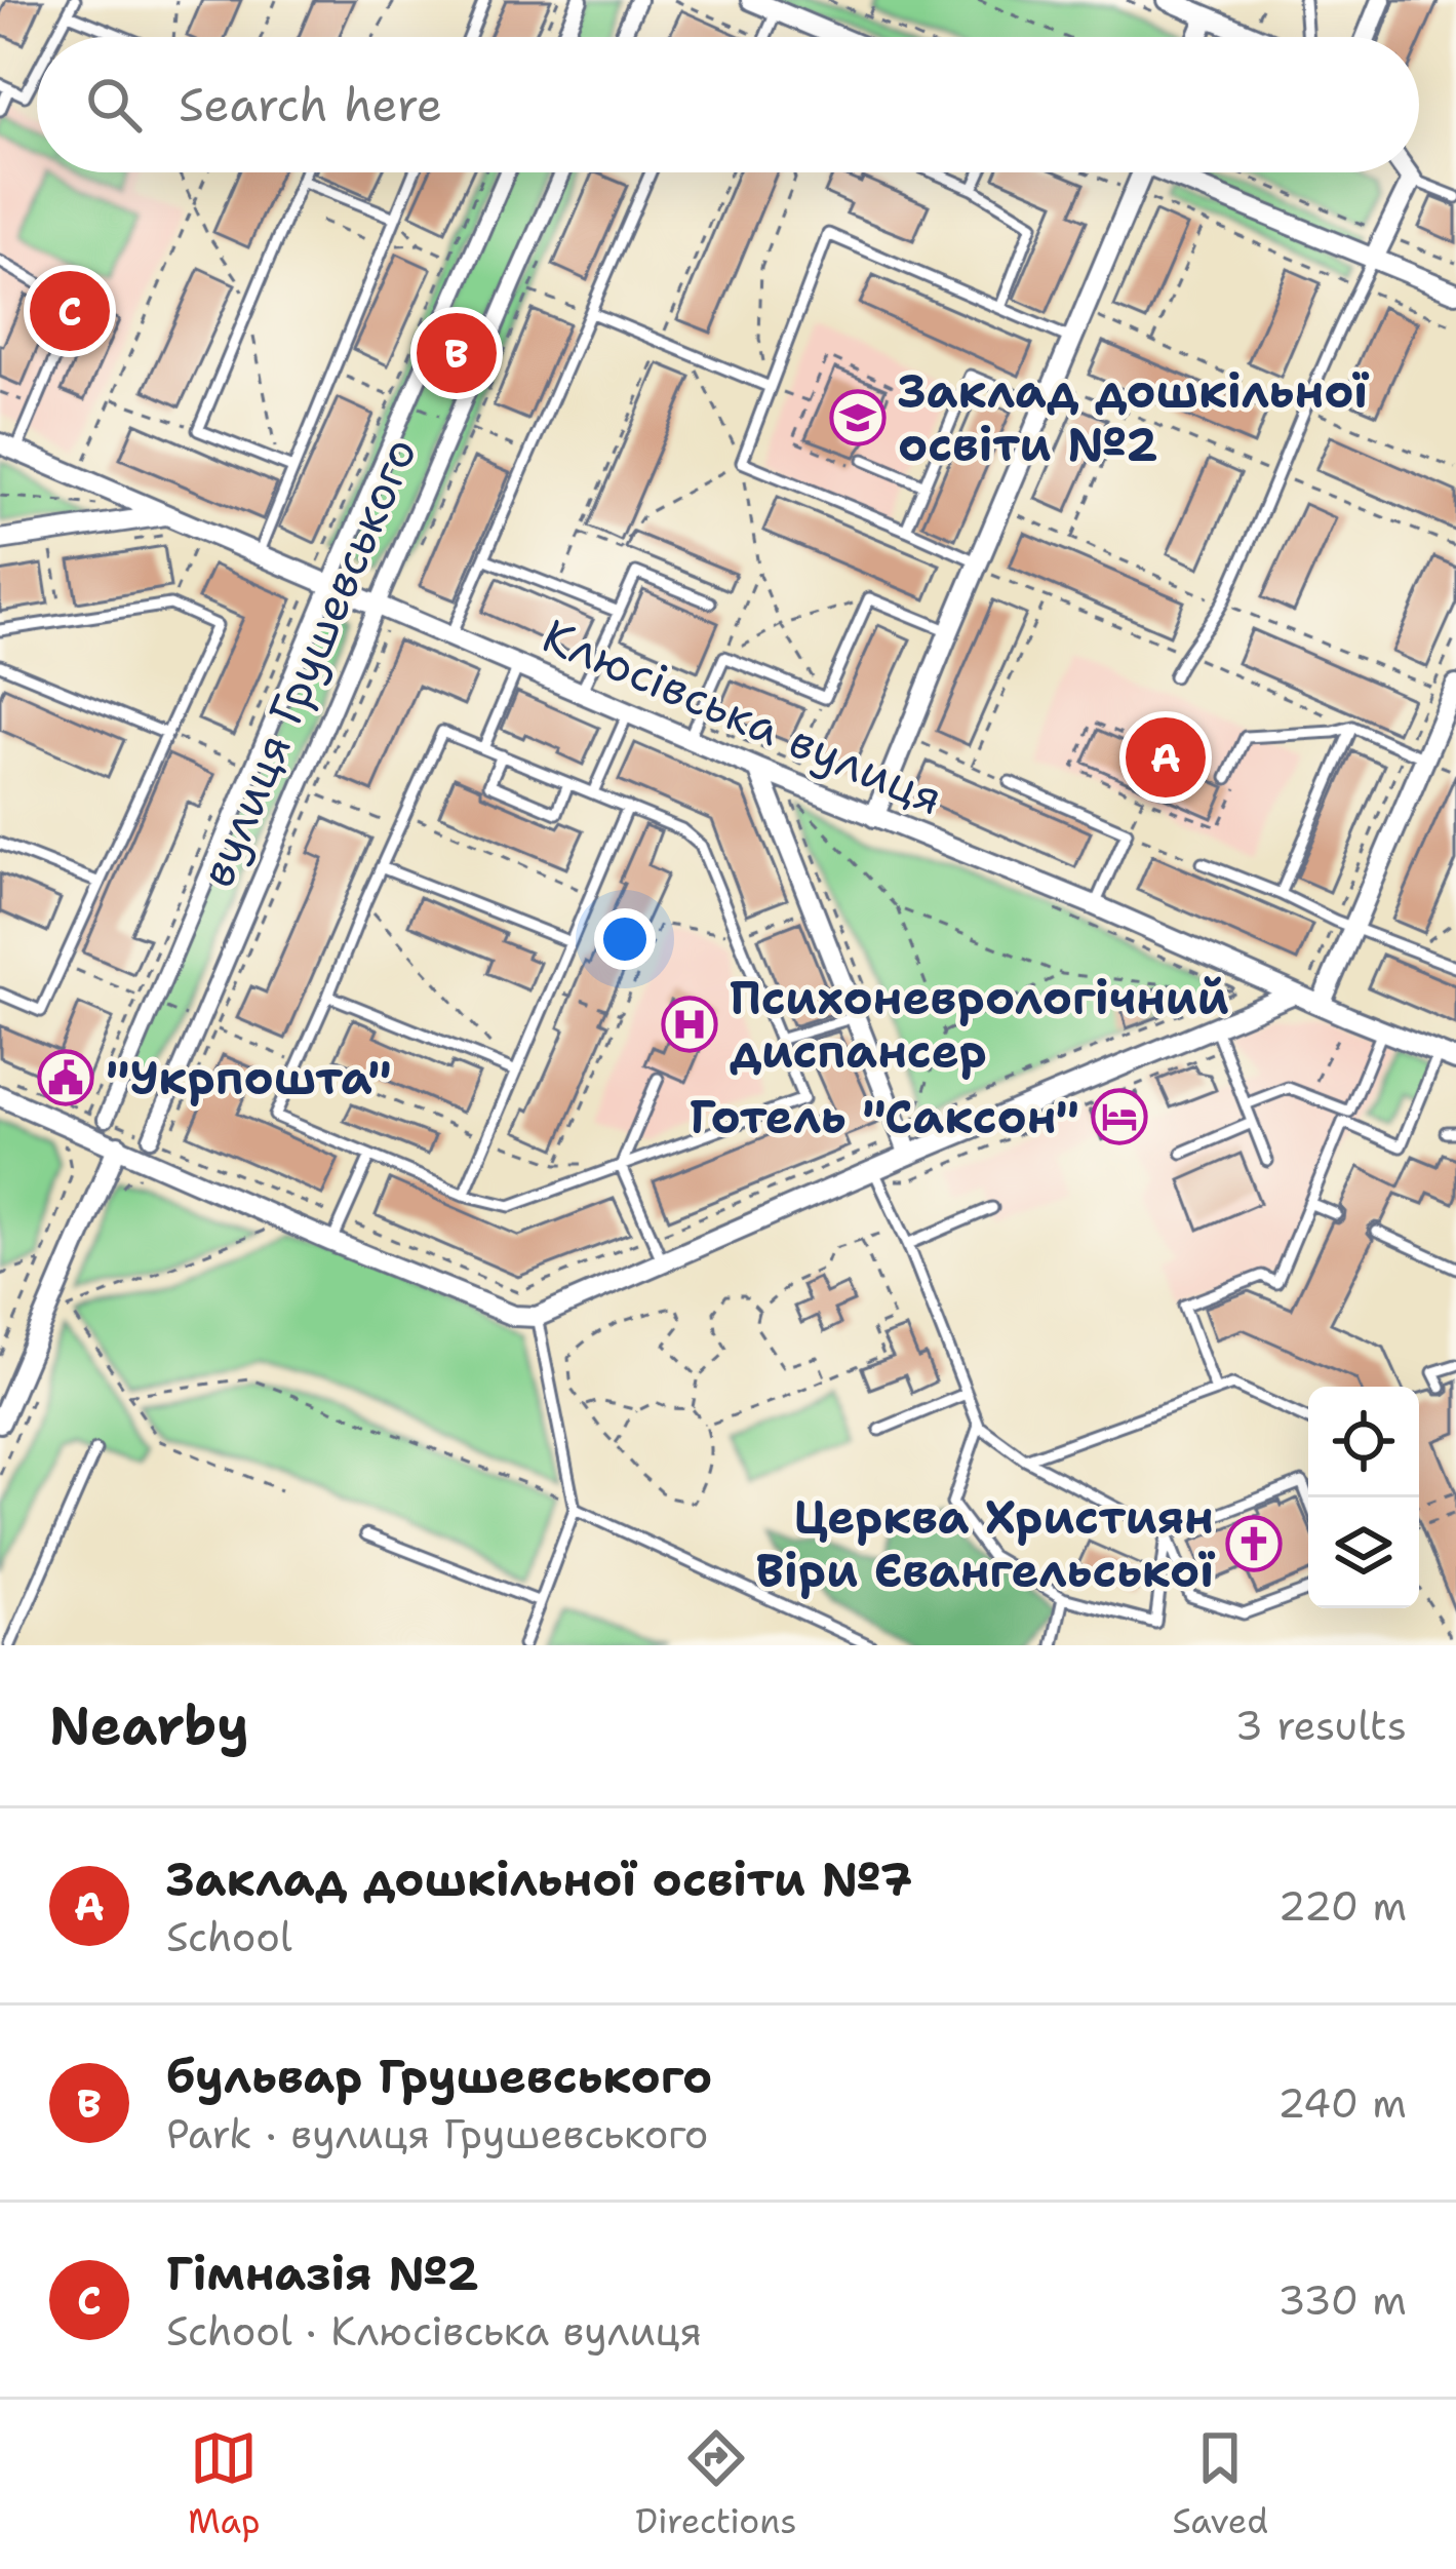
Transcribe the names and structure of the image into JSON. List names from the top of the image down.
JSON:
{
  "streets": {
    "street": ["вулиця Грушевського", "Клюсівська вулиця"]
  },
  "crossings": [
    ["вулиця Грушевського", "Клюсівська вулиця"]
  ],
  "places": {
    "school or university": ["Заклад дошкільної освіти №2"],
    "hospital": ["Психоневрологічний диспансер"],
    "public building": ["\"Укрпошта\""],
    "hotel": ["Готель \"Саксон\""],
    "church": ["Церква Християн Віри Євангельської"]
  },
  "page": {
    "search": "Search here",
    "pins": ["C", "B", "A"],
    "heading": ["Nearby", "3 results"],
    "list": [
      {
        "mark": "A",
        "name": "Заклад дошкільної освіти №7",
        "note": "School",
        "value": "220 m"
      },
      {
        "mark": "B",
        "name": "бульвар Грушевського",
        "note": "Park · вулиця Грушевського",
        "value": "240 m"
      },
      {
        "mark": "C",
        "name": "Гімназія №2",
        "note": "School · Клюсівська вулиця",
        "value": "330 m"
      }
    ],
    "nav": ["Map", "Directions", "Saved"]
  }
}
